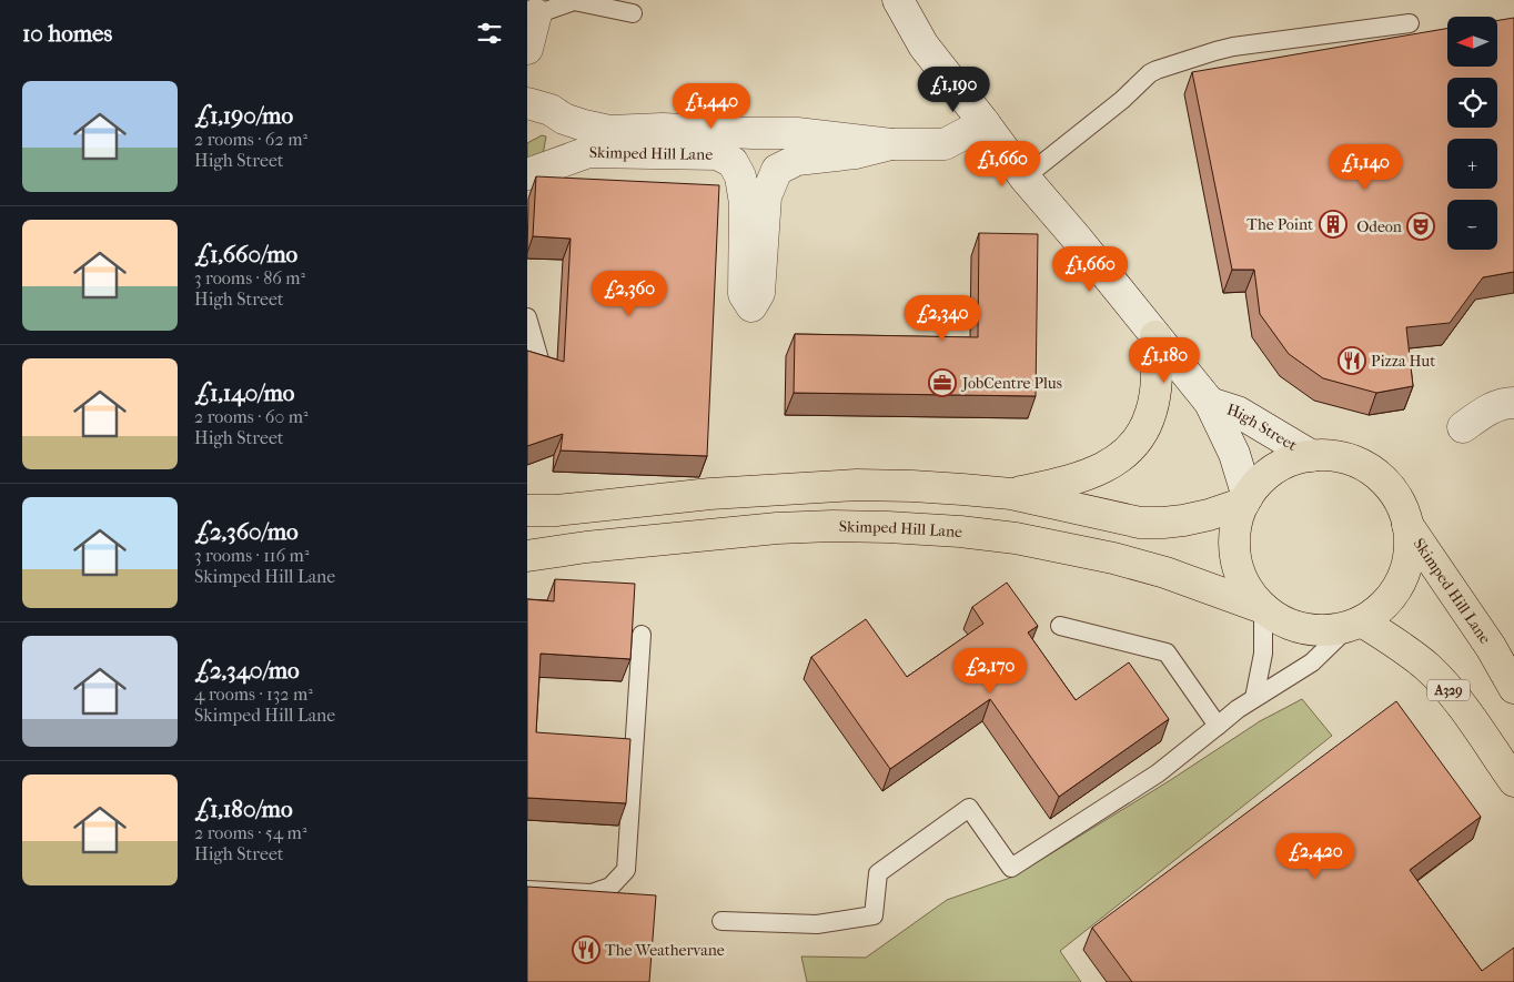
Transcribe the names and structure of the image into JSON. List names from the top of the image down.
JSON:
{
  "streets": {
    "main road": ["Skimped Hill Lane", "A329"],
    "street": ["High Street"]
  },
  "crossings": [
    ["Skimped Hill Lane", "High Street"],
    ["Skimped Hill Lane", "A329"],
    ["High Street", "A329"]
  ],
  "places": {
    "building": ["The Point"],
    "theatre": ["Odeon"],
    "restaurant": ["Pizza Hut", "The Weathervane"],
    "office": ["JobCentre Plus"]
  },
  "north": "left",
  "page": {
    "heading": "10 homes",
    "map_buttons": ["+", "−"],
    "list": [
      {
        "name": "£1,190/mo",
        "note": "2 rooms · 62 m² · High Street"
      },
      {
        "name": "£1,660/mo",
        "note": "3 rooms · 86 m² · High Street"
      },
      {
        "name": "£1,140/mo",
        "note": "2 rooms · 60 m² · High Street"
      },
      {
        "name": "£2,360/mo",
        "note": "3 rooms · 116 m² · Skimped Hill Lane"
      },
      {
        "name": "£2,340/mo",
        "note": "4 rooms · 132 m² · Skimped Hill Lane"
      },
      {
        "name": "£1,180/mo",
        "note": "2 rooms · 54 m² · High Street"
      }
    ],
    "price": [
      "£1,190",
      "£1,440",
      "£1,660",
      "£1,140",
      "£1,660",
      "£2,360",
      "£2,340",
      "£1,180",
      "£2,170",
      "£2,420"
    ]
  }
}
